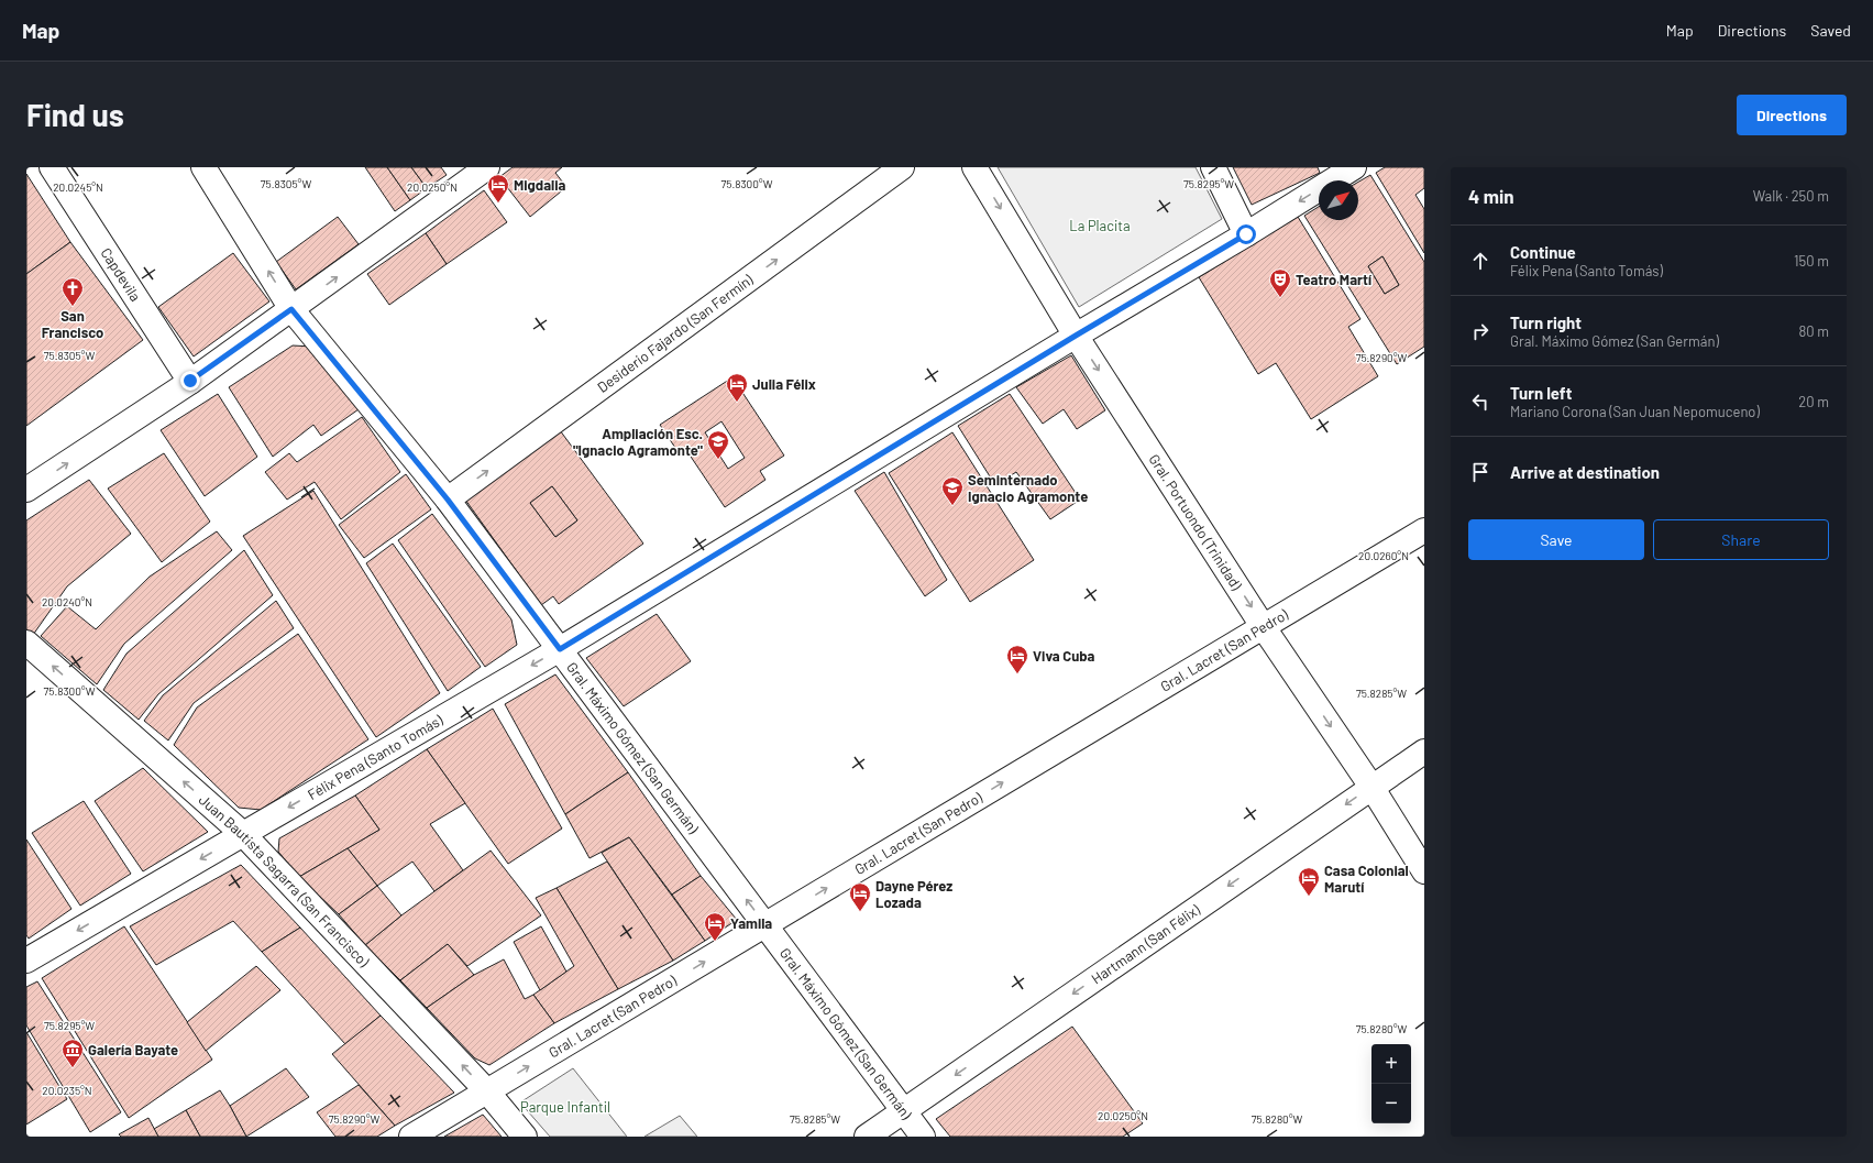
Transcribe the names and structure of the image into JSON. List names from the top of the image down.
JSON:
{
  "streets": {
    "street": [
      "Capdevila",
      "Desiderio Fajardo (San Fermín)",
      "Gral. Portuondo (Trinidad)",
      "Gral. Lacret (San Pedro)",
      "Gral. Máximo Gómez (San Germán)",
      "Félix Pena (Santo Tomás)",
      "Juan Bautista Sagarra (San Francisco)",
      "Hartmann (San Félix)"
    ]
  },
  "crossings": [
    ["Desiderio Fajardo (San Fermín)", "Gral. Máximo Gómez (San Germán)"],
    ["Gral. Portuondo (Trinidad)", "Gral. Lacret (San Pedro)"],
    ["Gral. Portuondo (Trinidad)", "Félix Pena (Santo Tomás)"],
    ["Gral. Portuondo (Trinidad)", "Hartmann (San Félix)"],
    ["Gral. Lacret (San Pedro)", "Gral. Máximo Gómez (San Germán)"],
    ["Gral. Lacret (San Pedro)", "Juan Bautista Sagarra (San Francisco)"],
    ["Gral. Máximo Gómez (San Germán)", "Félix Pena (Santo Tomás)"],
    ["Gral. Máximo Gómez (San Germán)", "Hartmann (San Félix)"],
    ["Félix Pena (Santo Tomás)", "Juan Bautista Sagarra (San Francisco)"]
  ],
  "one_way": [
    "Desiderio Fajardo (San Fermín)",
    "Gral. Portuondo (Trinidad)",
    "Gral. Lacret (San Pedro)",
    "Gral. Máximo Gómez (San Germán)",
    "Félix Pena (Santo Tomás)",
    "Juan Bautista Sagarra (San Francisco)",
    "Hartmann (San Félix)"
  ],
  "parks": ["La Placita", "Parque Infantil"],
  "places": {
    "hotel": [
      "Migdalia",
      "Julia Félix",
      "Viva Cuba",
      "Casa Colonial Marutí",
      "Dayne Pérez Lozada",
      "Yamila"
    ],
    "theatre": ["Teatro Martí"],
    "church": ["San Francisco"],
    "school or university": ["Ampliación Esc. \"Ignacio Agramonte\"", "Seminternado Ignacio Agramonte"],
    "museum": ["Galería Bayate"]
  },
  "north": "top right",
  "page": {
    "header": "Map",
    "nav": ["Map", "Directions", "Saved"],
    "buttons": [
      "Directions",
      ["Save", "Share"]
    ],
    "title": "Find us",
    "heading": ["4 min", "Walk · 250 m"],
    "list": [
      ["Continue", "Félix Pena (Santo Tomás)", "150 m"],
      ["Turn right", "Gral. Máximo Gómez (San Germán)", "80 m"],
      ["Turn left", "Mariano Corona (San Juan Nepomuceno)", "20 m"],
      "Arrive at destination"
    ],
    "map_buttons": ["+", "−"]
  },
  "coordinates": [
    "75.8305°W",
    "75.8300°W",
    "75.8295°W",
    "20.0245°N",
    "20.0250°N",
    "75.8290°W",
    "20.0260°N",
    "20.0240°N",
    "75.8285°W",
    "75.8280°W",
    "20.0235°N"
  ]
}
